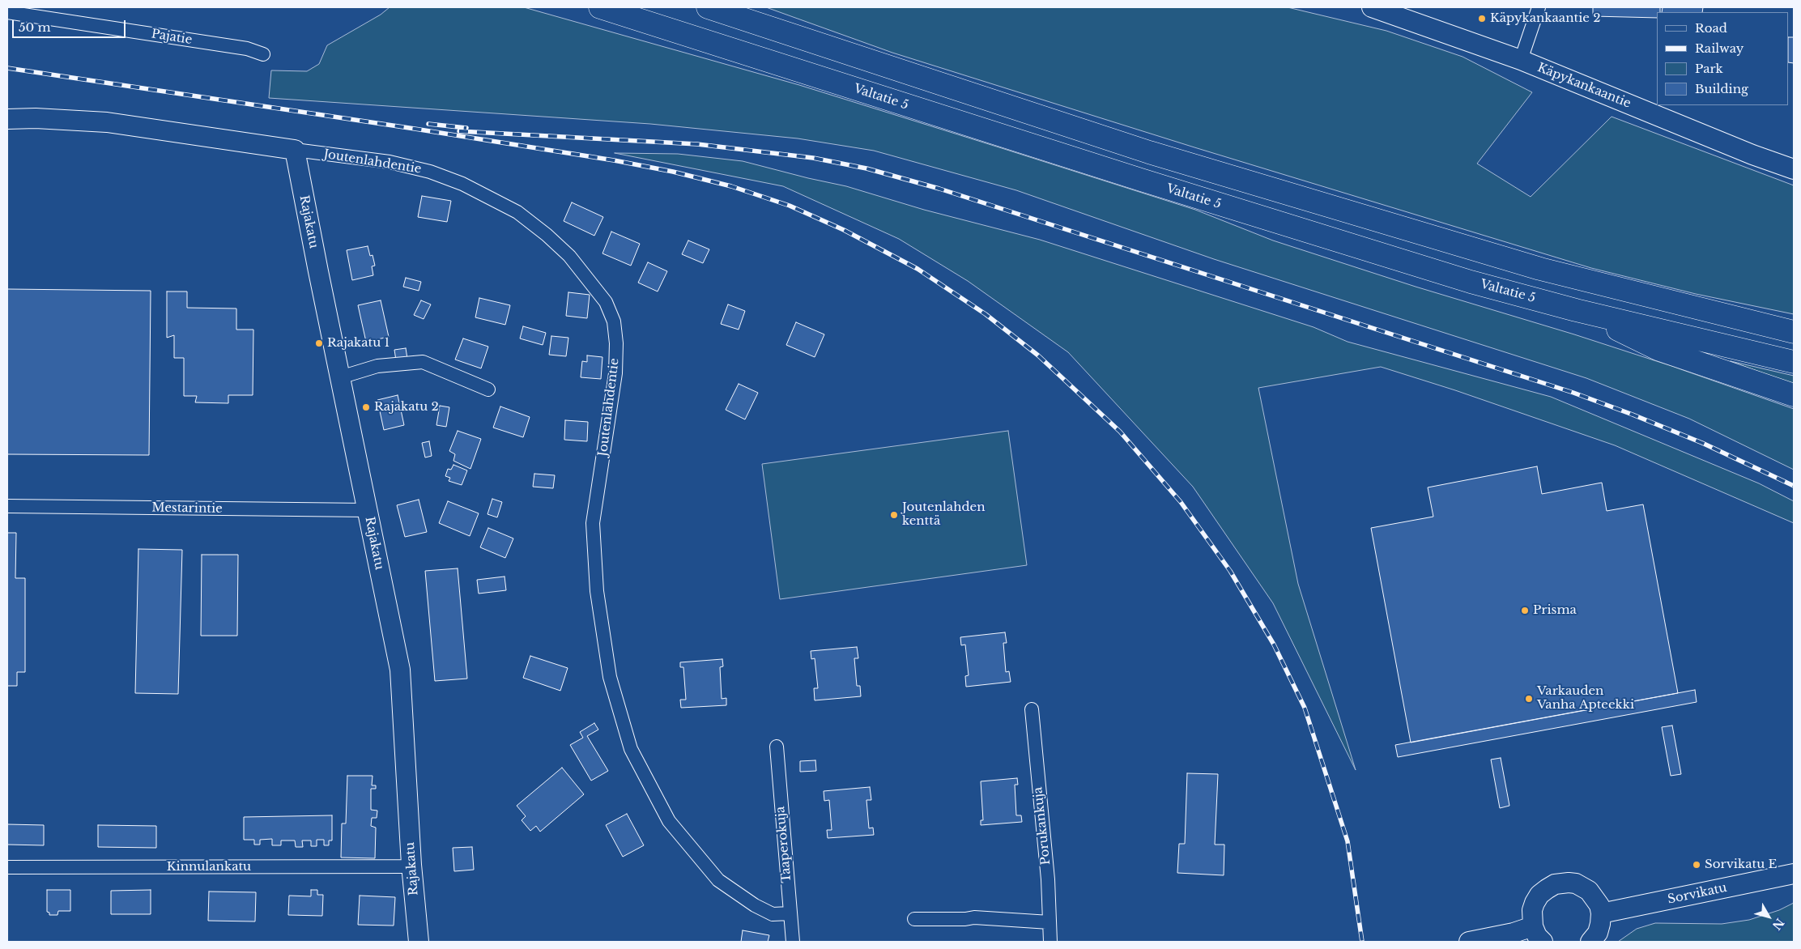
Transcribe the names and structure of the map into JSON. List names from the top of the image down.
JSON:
{
  "streets": {
    "highway": ["Valtatie 5"],
    "street": [
      "Pajatie",
      "Käpykankaantie",
      "Joutenlahdentie",
      "Rajakatu",
      "Mestarintie",
      "Porukankuja",
      "Taaperokuja",
      "Kinnulankatu",
      "Sorvikatu"
    ]
  },
  "crossings": [
    ["Joutenlahdentie", "Rajakatu"],
    ["Joutenlahdentie", "Taaperokuja"],
    ["Rajakatu", "Mestarintie"],
    ["Rajakatu", "Kinnulankatu"]
  ],
  "places": [
    "Käpykankaantie 2",
    "Rajakatu 1",
    "Rajakatu 2",
    "Joutenlahden kenttä",
    "Prisma",
    "Varkauden Vanha Apteekki",
    "Sorvikatu E"
  ],
  "legend": [
    "Road",
    "Railway",
    "Park",
    "Building"
  ],
  "scale_bar": "50 m",
  "north": "bottom right"
}
